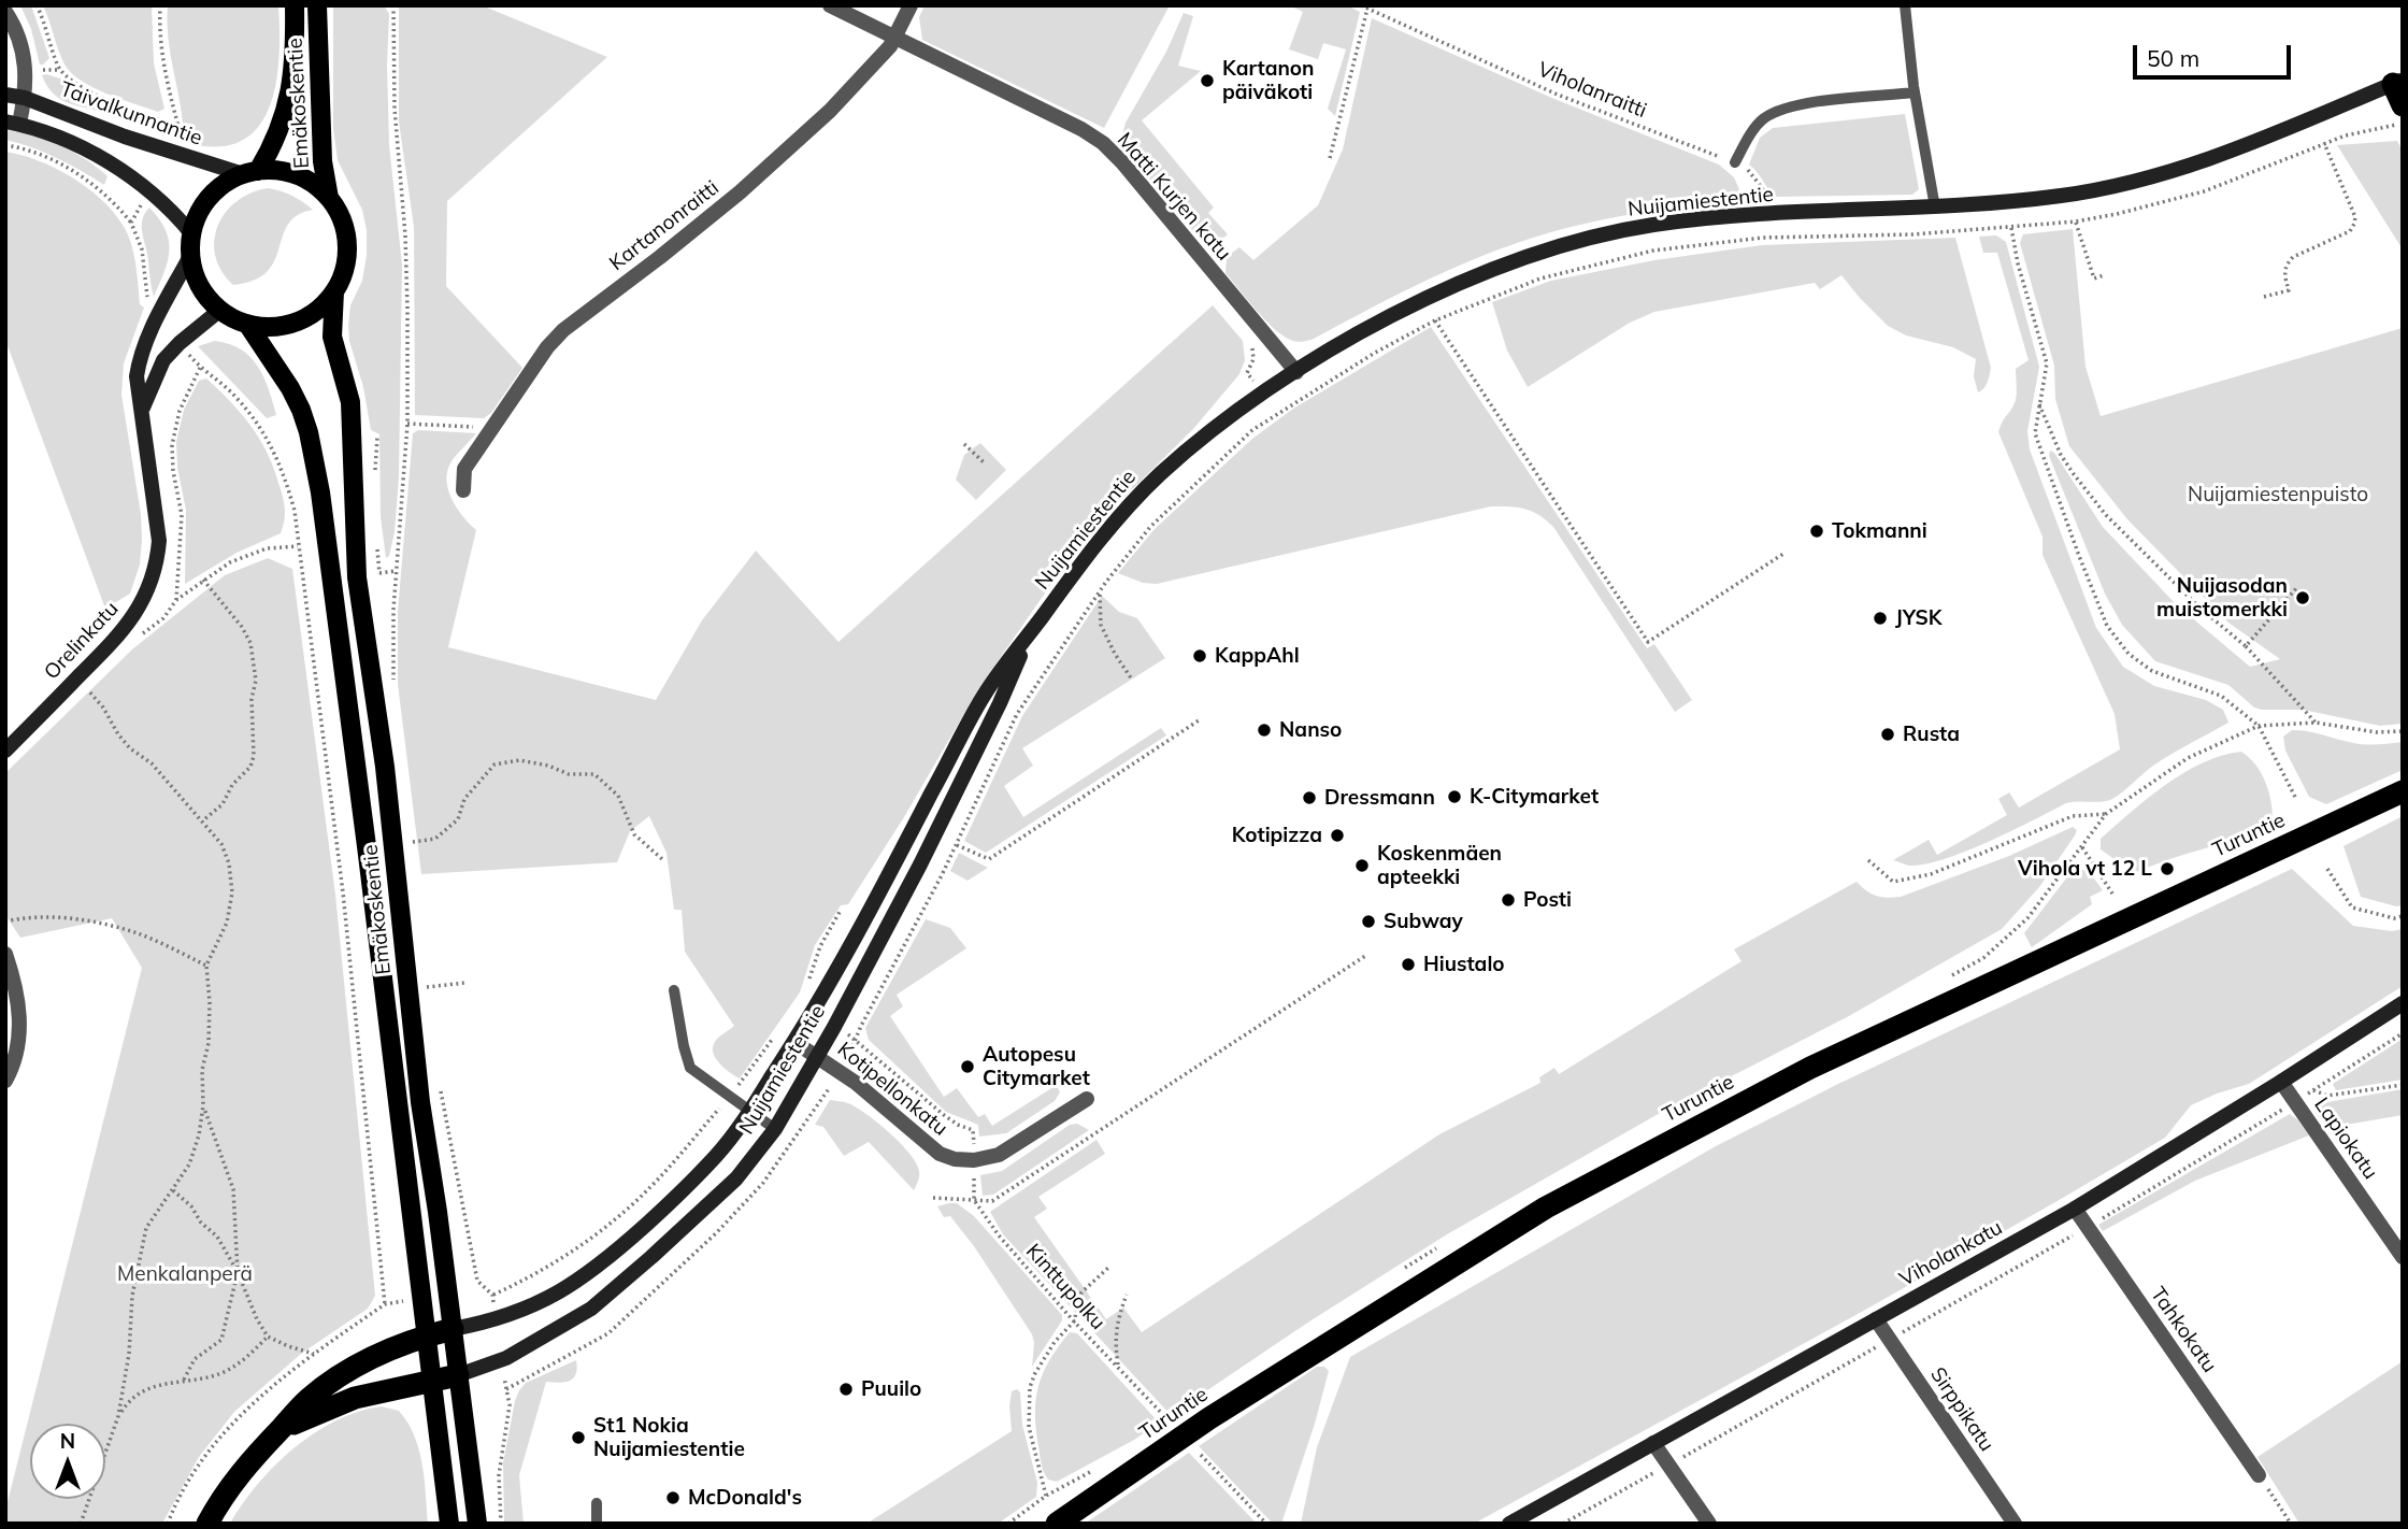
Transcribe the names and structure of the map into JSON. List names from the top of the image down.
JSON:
{
  "streets": {
    "highway": ["Turuntie"],
    "main road": [
      "Emäkoskentie",
      "Taivalkunnantie",
      "Nuijamiestentie",
      "Orelinkatu",
      "Viholankatu"
    ],
    "street": [
      "Matti Kurjen katu",
      "Kartanonraitti",
      "Kotipellonkatu",
      "Lapiokatu",
      "Tahkokatu",
      "Sirppikatu"
    ],
    "path": ["Viholanraitti", "Kinttupolku"]
  },
  "crossings": [
    ["Viholanraitti", "Nuijamiestentie"],
    ["Emäkoskentie", "Taivalkunnantie"],
    ["Emäkoskentie", "Nuijamiestentie"],
    ["Emäkoskentie", "Orelinkatu"],
    ["Taivalkunnantie", "Orelinkatu"],
    ["Matti Kurjen katu", "Nuijamiestentie"],
    ["Matti Kurjen katu", "Kartanonraitti"],
    ["Nuijamiestentie", "Kotipellonkatu"],
    ["Lapiokatu", "Viholankatu"],
    ["Viholankatu", "Tahkokatu"],
    ["Viholankatu", "Sirppikatu"]
  ],
  "parks": ["Nuijamiestenpuisto", "Menkalanperä"],
  "places": [
    "Kartanon päiväkoti",
    "Tokmanni",
    "Nuijasodan muistomerkki",
    "JYSK",
    "KappAhl",
    "Nanso",
    "Rusta",
    "K-Citymarket",
    "Dressmann",
    "Kotipizza",
    "Koskenmäen apteekki",
    "Vihola vt 12 L",
    "Posti",
    "Subway",
    "Hiustalo",
    "Autopesu Citymarket",
    "Puuilo",
    "St1 Nokia Nuijamiestentie",
    "McDonald's"
  ],
  "scale_bar": "50 m",
  "north": "top"
}
